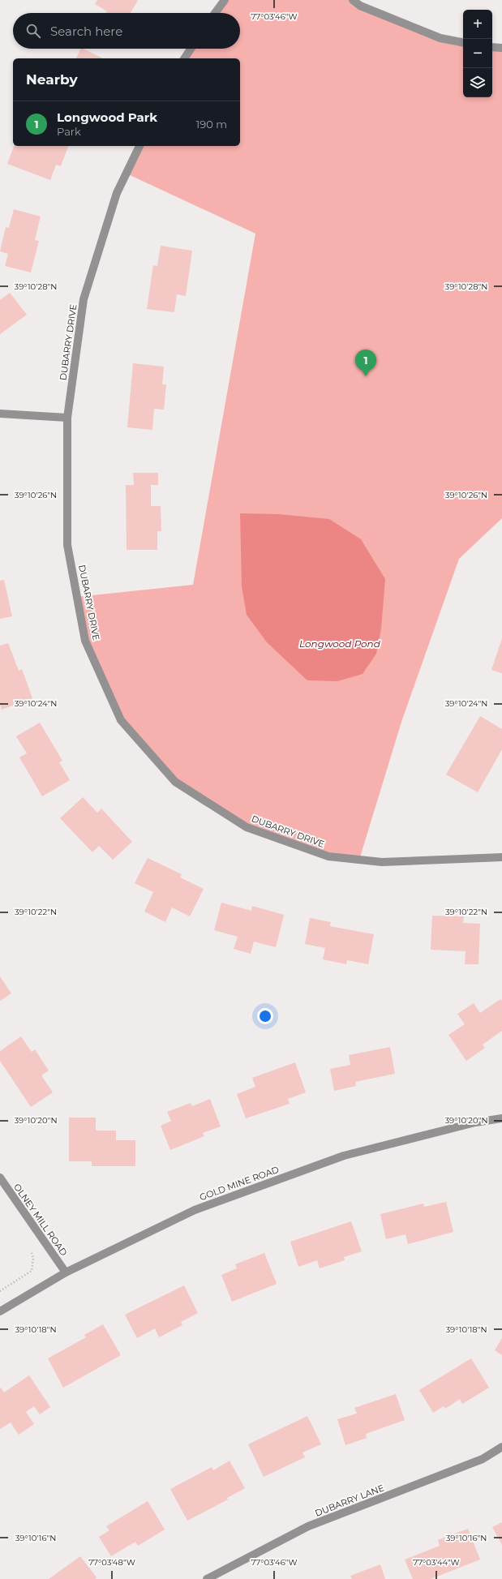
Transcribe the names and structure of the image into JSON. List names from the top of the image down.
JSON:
{
  "streets": {
    "street": [
      "DUBARRY DRIVE",
      "GOLD MINE ROAD",
      "OLNEY MILL ROAD",
      "DUBARRY LANE"
    ]
  },
  "crossings": [
    ["GOLD MINE ROAD", "OLNEY MILL ROAD"]
  ],
  "water": ["Longwood Pond"],
  "page": {
    "map_buttons": ["+", "−"],
    "search": "Search here",
    "heading": "Nearby",
    "list": [
      {
        "mark": "1",
        "name": "Longwood Park",
        "note": "Park",
        "value": "190 m"
      }
    ],
    "pins": "1"
  },
  "coordinates": [
    "77°03'46\"W",
    "39°10'28\"N",
    "39°10'26\"N",
    "39°10'24\"N",
    "39°10'22\"N",
    "39°10'20\"N",
    "39°10'18\"N",
    "39°10'16\"N",
    "77°03'48\"W",
    "77°03'44\"W"
  ]
}
